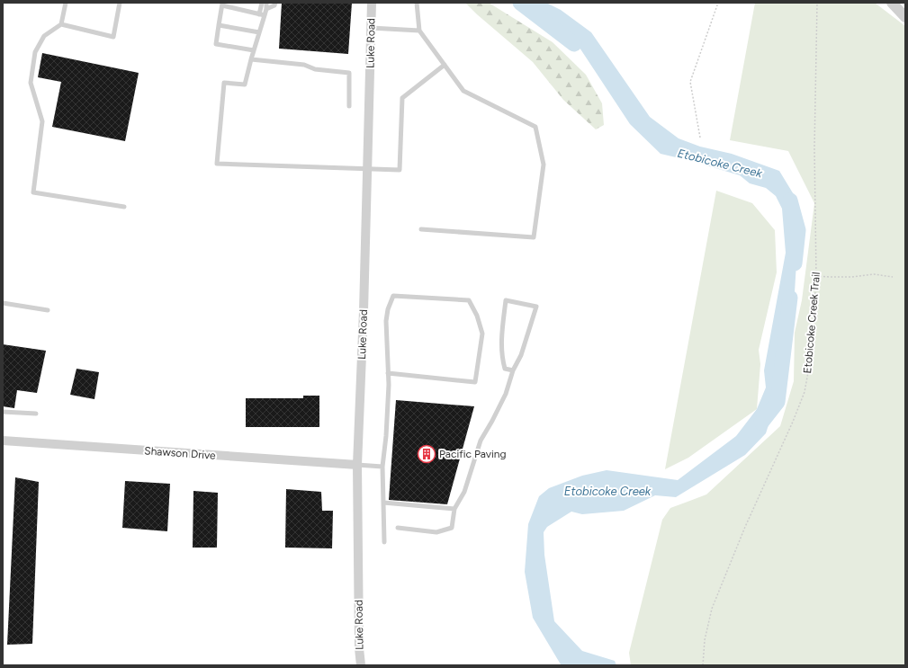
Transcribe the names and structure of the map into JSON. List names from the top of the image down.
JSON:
{
  "streets": {
    "street": ["Luke Road", "Shawson Drive"],
    "path": ["Etobicoke Creek Trail"]
  },
  "crossings": [
    ["Luke Road", "Shawson Drive"]
  ],
  "water": ["Etobicoke Creek"],
  "places": {
    "building": ["Pacific Paving"]
  }
}
